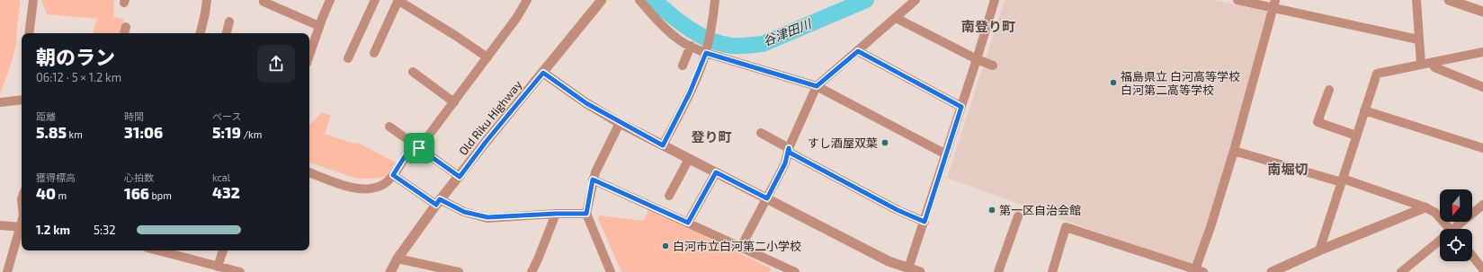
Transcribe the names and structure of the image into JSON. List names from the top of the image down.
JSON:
{
  "streets": {
    "street": ["Old Riku Highway"]
  },
  "districts": ["南登り町", "登り町", "南堀切"],
  "water": ["谷津田川"],
  "places": [
    "福島県立 白河高等学校 白河第二高等学校",
    "すし酒屋双葉",
    "第一区自治会館",
    "白河市立白河第二小学校"
  ],
  "north": "bottom",
  "page": {
    "heading": ["朝のラン", "06:12 · 5 × 1.2 km"],
    "stats": [
      ["距離", "5.85 km"],
      ["時間", "31:06"],
      ["ペース", "5:19 /km"],
      ["獲得標高", "40 m"],
      ["心拍数", "166 bpm"],
      ["kcal", "432"]
    ],
    "list": [
      {
        "name": "1.2 km",
        "note": "5:32"
      }
    ]
  }
}
